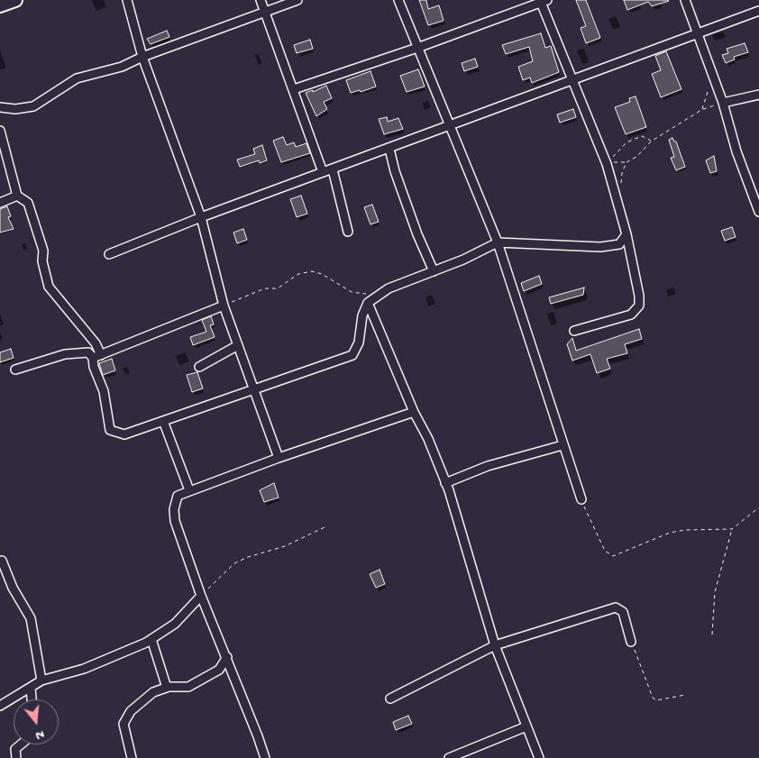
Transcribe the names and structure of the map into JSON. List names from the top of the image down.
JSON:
{
  "north": "bottom"
}
